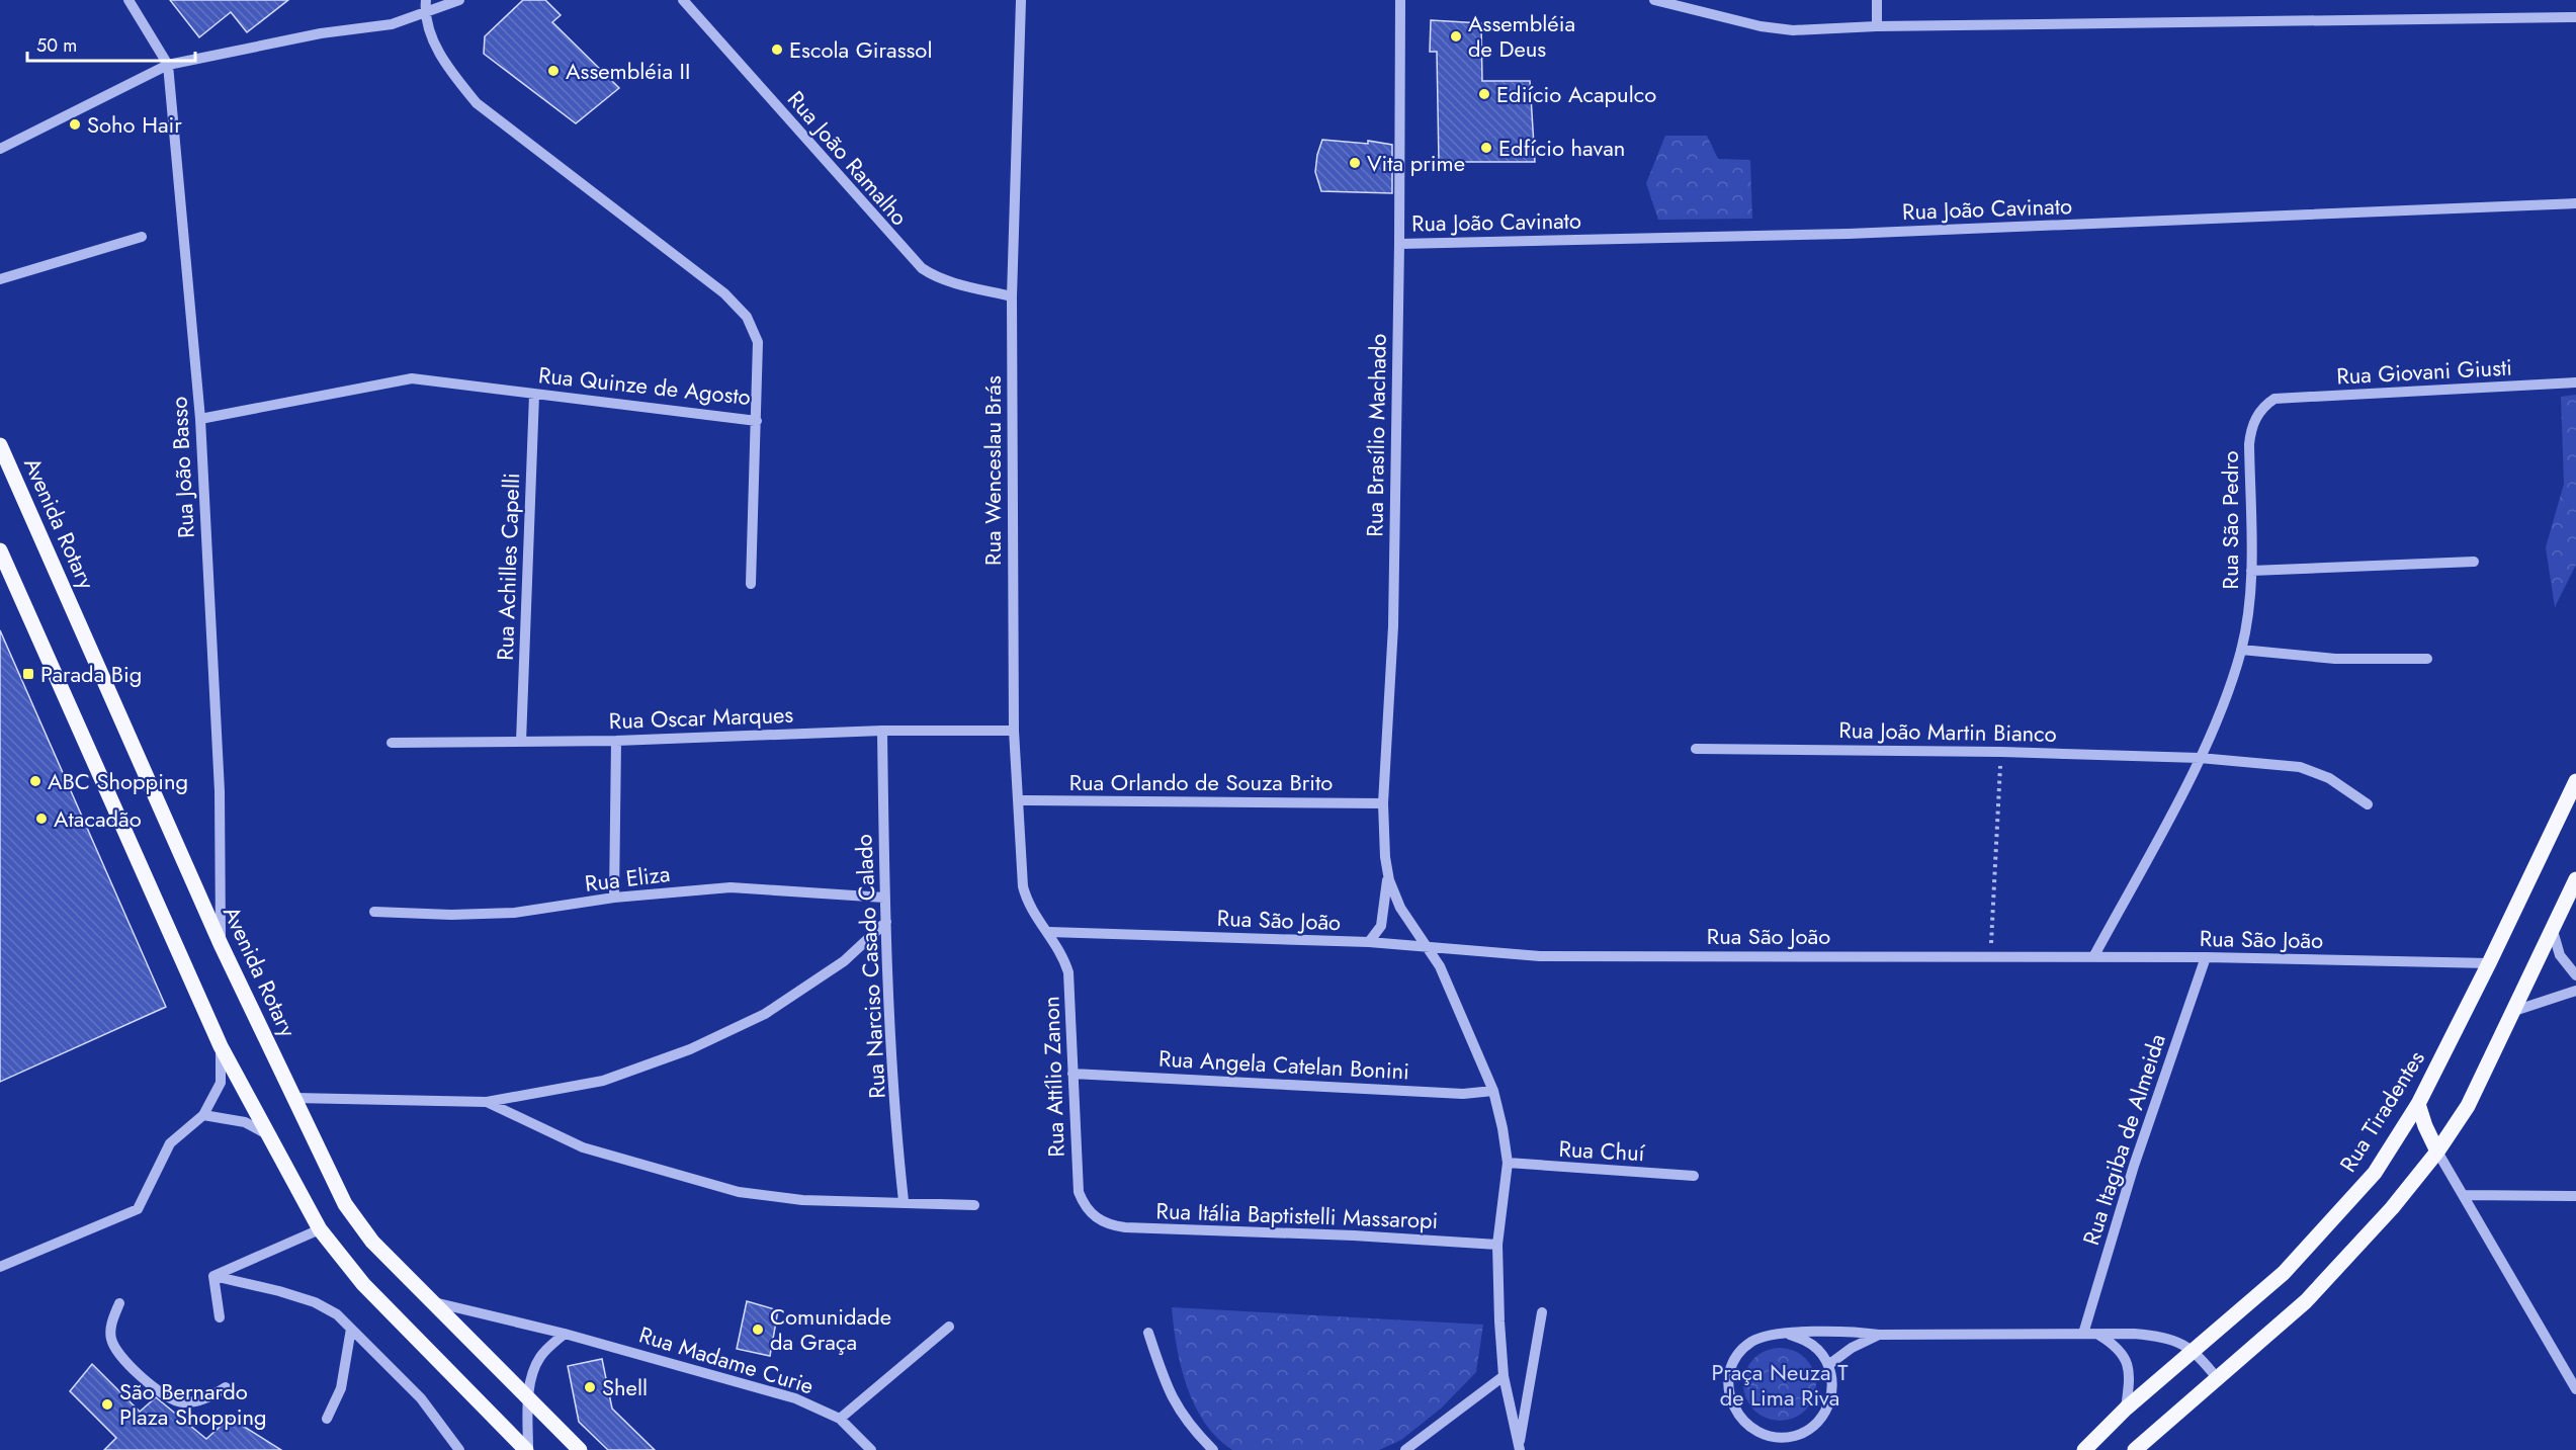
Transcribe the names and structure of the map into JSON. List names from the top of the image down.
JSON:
{
  "streets": {
    "main road": ["Avenida Rotary", "Rua Tiradentes"],
    "street": [
      "Rua João Ramalho",
      "Rua João Cavinato",
      "Rua Giovani Giusti",
      "Rua Quinze de Agosto",
      "Rua Brasílio Machado",
      "Rua João Basso",
      "Rua Wenceslau Brás",
      "Rua São Pedro",
      "Rua Achilles Capelli",
      "Rua Oscar Marques",
      "Rua João Martin Bianco",
      "Rua Orlando de Souza Brito",
      "Rua Eliza",
      "Rua São João",
      "Rua Narciso Casado Calado",
      "Rua Angela Catelan Bonini",
      "Rua Attílio Zanon",
      "Rua Itagiba de Almeida",
      "Rua Chuí",
      "Rua Itália Baptistelli Massaropi",
      "Rua Madame Curie"
    ]
  },
  "crossings": [
    ["Rua João Ramalho", "Rua Wenceslau Brás"],
    ["Rua João Cavinato", "Rua Brasílio Machado"],
    ["Rua Giovani Giusti", "Rua São Pedro"],
    ["Rua Quinze de Agosto", "Rua João Basso"],
    ["Rua Quinze de Agosto", "Rua Achilles Capelli"],
    ["Rua Brasílio Machado", "Rua Orlando de Souza Brito"],
    ["Rua Brasílio Machado", "Rua São João"],
    ["Rua Brasílio Machado", "Rua Angela Catelan Bonini"],
    ["Rua Brasílio Machado", "Rua Chuí"],
    ["Rua Brasílio Machado", "Rua Itália Baptistelli Massaropi"],
    ["Rua João Basso", "Avenida Rotary"],
    ["Rua Wenceslau Brás", "Rua Oscar Marques"],
    ["Rua Wenceslau Brás", "Rua Orlando de Souza Brito"],
    ["Rua Wenceslau Brás", "Rua São João"],
    ["Rua Wenceslau Brás", "Rua Attílio Zanon"],
    ["Rua São Pedro", "Rua João Martin Bianco"],
    ["Rua São Pedro", "Rua São João"],
    ["Avenida Rotary", "Rua Madame Curie"],
    ["Rua Achilles Capelli", "Rua Oscar Marques"],
    ["Rua Oscar Marques", "Rua Narciso Casado Calado"],
    ["Rua Eliza", "Rua Narciso Casado Calado"],
    ["Rua São João", "Rua Attílio Zanon"],
    ["Rua São João", "Rua Tiradentes"],
    ["Rua São João", "Rua Itagiba de Almeida"],
    ["Rua Angela Catelan Bonini", "Rua Attílio Zanon"],
    ["Rua Attílio Zanon", "Rua Itália Baptistelli Massaropi"]
  ],
  "parks": ["Praça Neuza T de Lima Riva"],
  "places": {
    "other": [
      "Assembléia de Deus",
      "Escola Girassol",
      "Assembléia II",
      "Ediício Acapulco",
      "Soho Hair",
      "Edfício havan",
      "Vita prime",
      "ABC Shopping",
      "Atacadão",
      "Comunidade da Graça",
      "Shell",
      "São Bernardo Plaza Shopping"
    ],
    "transit": ["Parada Big"]
  },
  "scale_bar": "50 m"
}
